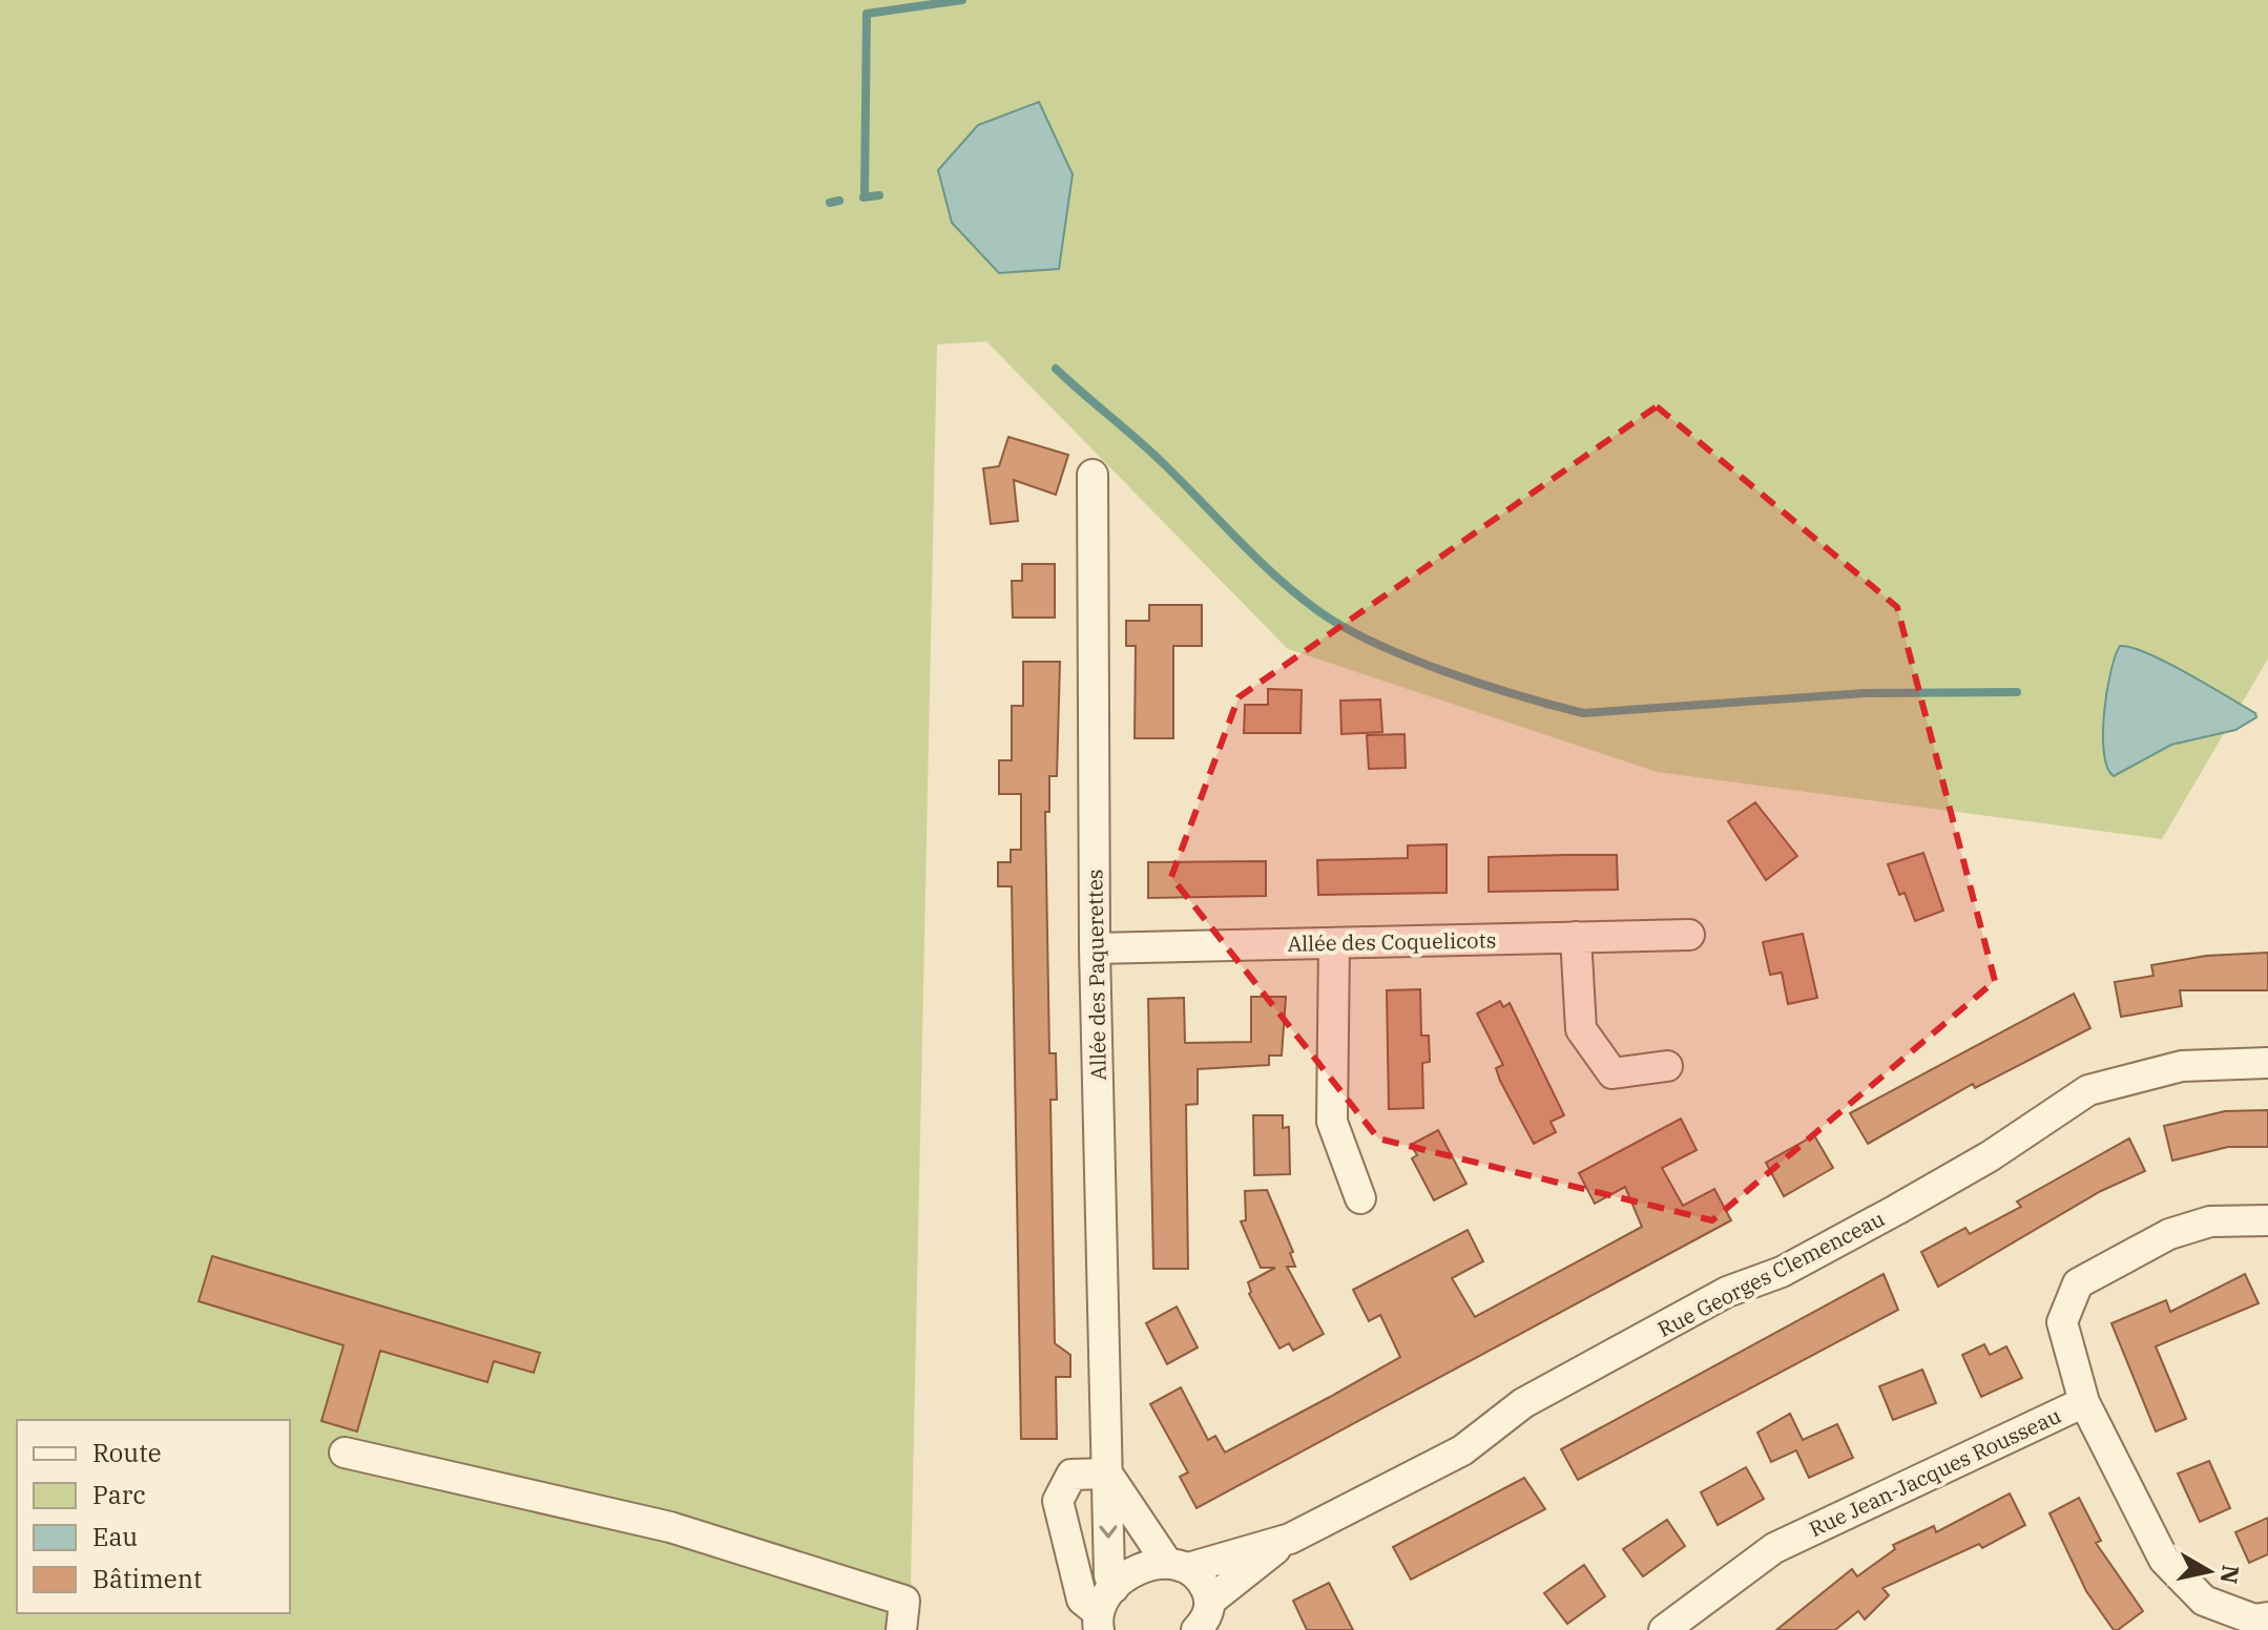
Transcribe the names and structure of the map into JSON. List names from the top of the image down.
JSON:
{
  "streets": {
    "street": [
      "Allée des Coquelicots",
      "Allée des Paquerettes",
      "Rue Georges Clemenceau",
      "Rue Jean-Jacques Rousseau"
    ]
  },
  "crossings": [
    ["Allée des Coquelicots", "Allée des Paquerettes"],
    ["Allée des Paquerettes", "Rue Georges Clemenceau"]
  ],
  "legend": [
    "Route",
    "Parc",
    "Eau",
    "Bâtiment"
  ],
  "north": "right"
}
